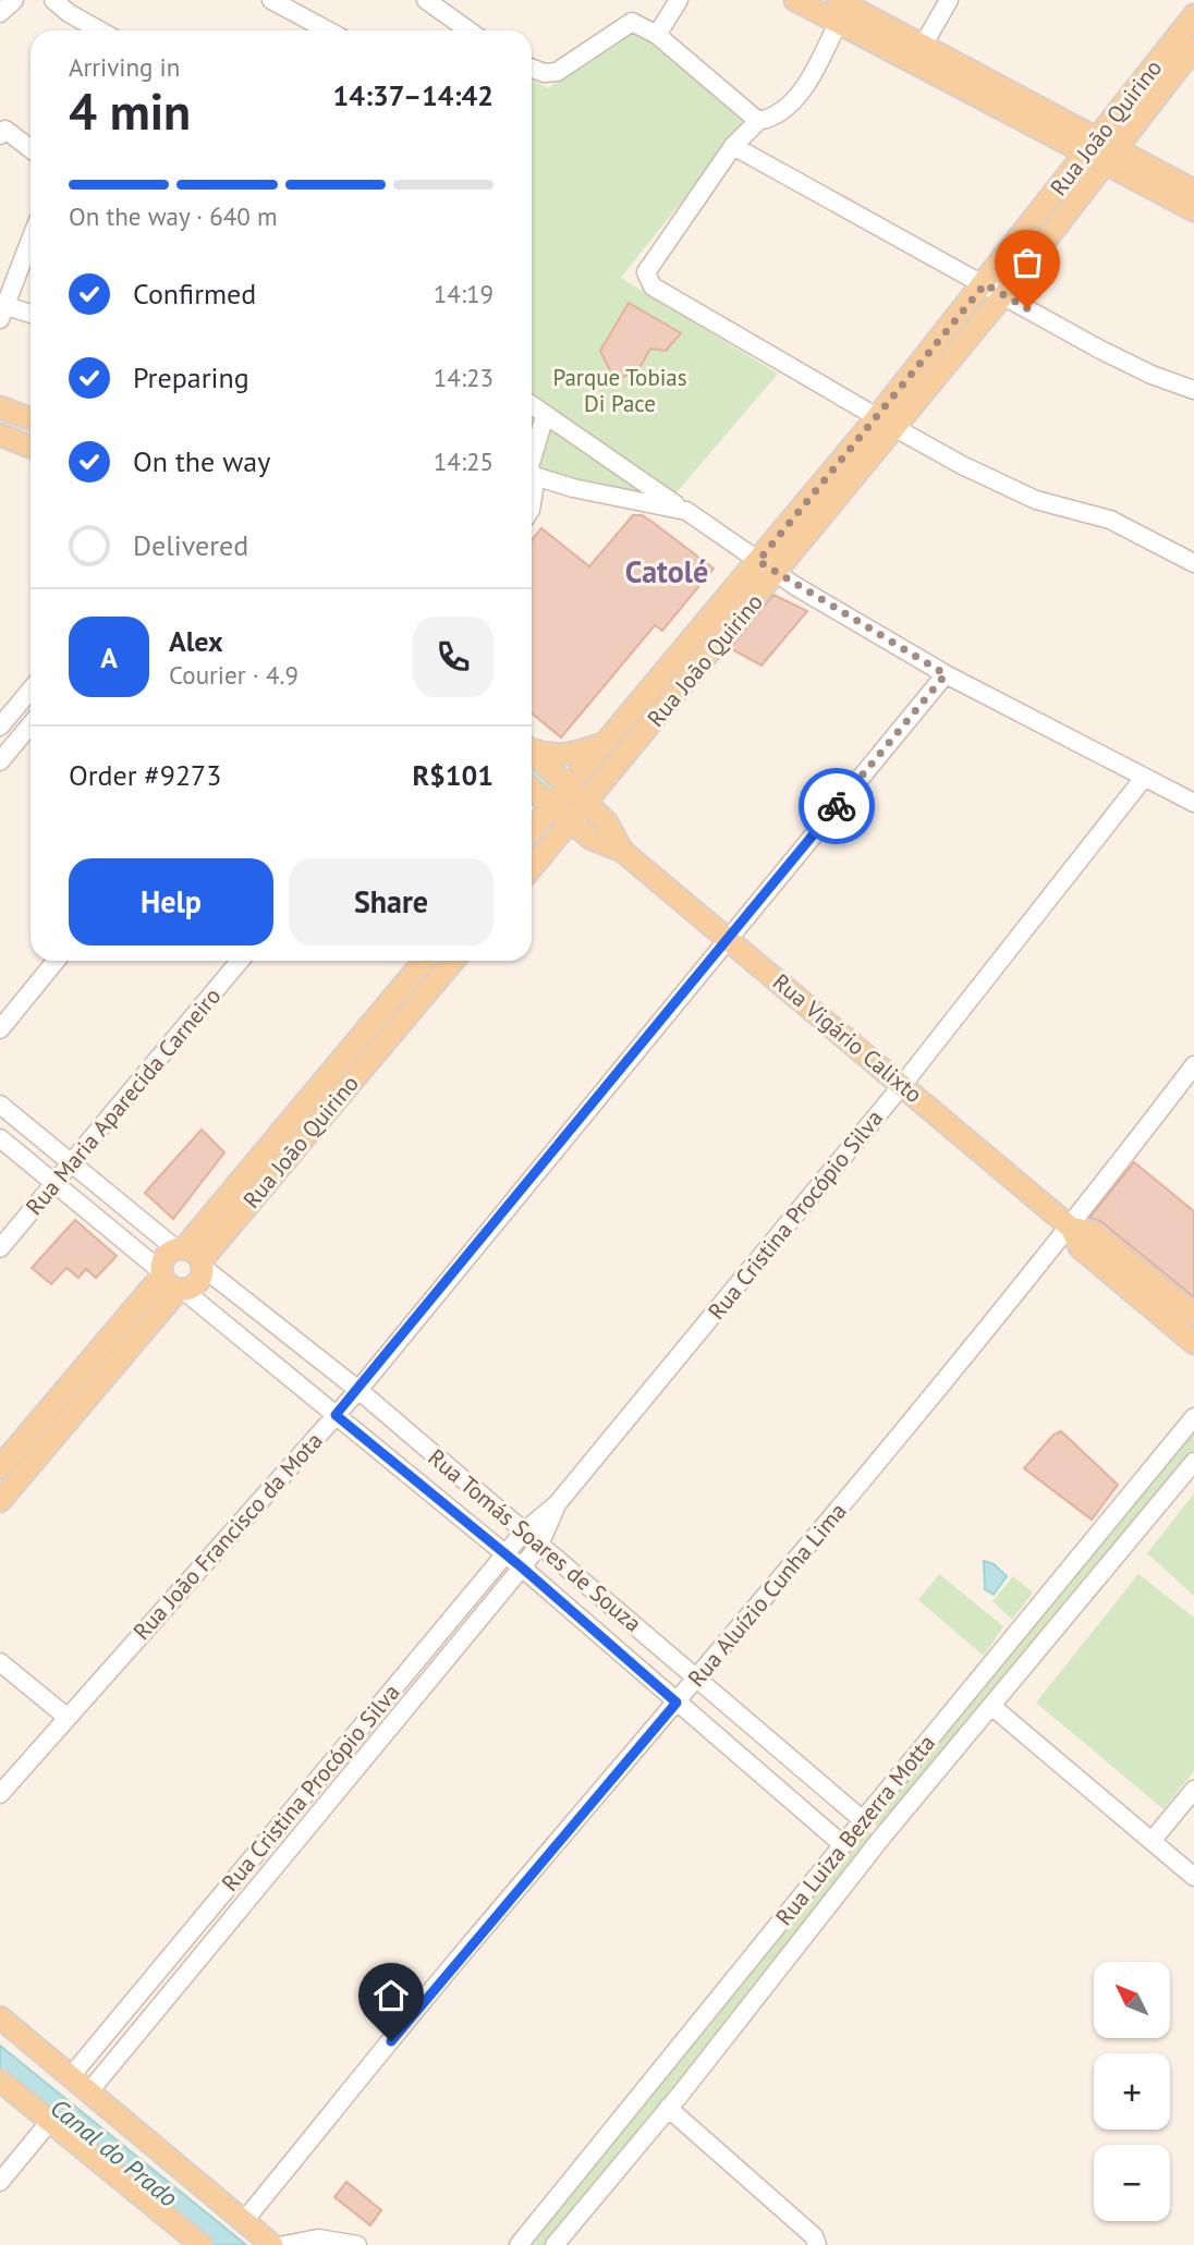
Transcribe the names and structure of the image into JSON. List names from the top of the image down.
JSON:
{
  "streets": {
    "main road": ["Rua João Quirino", "Rua Vigário Calixto"],
    "street": [
      "Rua Maria Aparecida Carneiro",
      "Rua Cristina Procópio Silva",
      "Rua João Francisco da Mota",
      "Rua Tomás Soares de Souza",
      "Rua Aluízio Cunha Lima",
      "Rua Luiza Bezerra Motta"
    ]
  },
  "crossings": [
    ["Rua João Quirino", "Rua Vigário Calixto"],
    ["Rua João Quirino", "Rua Tomás Soares de Souza"],
    ["Rua Vigário Calixto", "Rua Cristina Procópio Silva"],
    ["Rua Vigário Calixto", "Rua João Francisco da Mota"],
    ["Rua Vigário Calixto", "Rua Aluízio Cunha Lima"],
    ["Rua Maria Aparecida Carneiro", "Rua Tomás Soares de Souza"],
    ["Rua Cristina Procópio Silva", "Rua Tomás Soares de Souza"],
    ["Rua João Francisco da Mota", "Rua Tomás Soares de Souza"],
    ["Rua Tomás Soares de Souza", "Rua Aluízio Cunha Lima"],
    ["Rua Tomás Soares de Souza", "Rua Luiza Bezerra Motta"]
  ],
  "districts": ["Catolé"],
  "water": ["Canal do Prado"],
  "parks": ["Parque Tobias Di Pace"],
  "north": "top left",
  "page": {
    "heading": ["4 min", "Arriving in", "14:37–14:42"],
    "panel": [
      "Alex",
      "Courier · 4.9",
      "Order #9273",
      "R$101"
    ],
    "bar": "On the way · 640 m",
    "list": [
      ["Confirmed", "14:19"],
      ["Preparing", "14:23"],
      ["On the way", "14:25"],
      "Delivered"
    ],
    "round": "A",
    "buttons": ["Help", "Share"],
    "map_buttons": ["+", "−"]
  }
}
